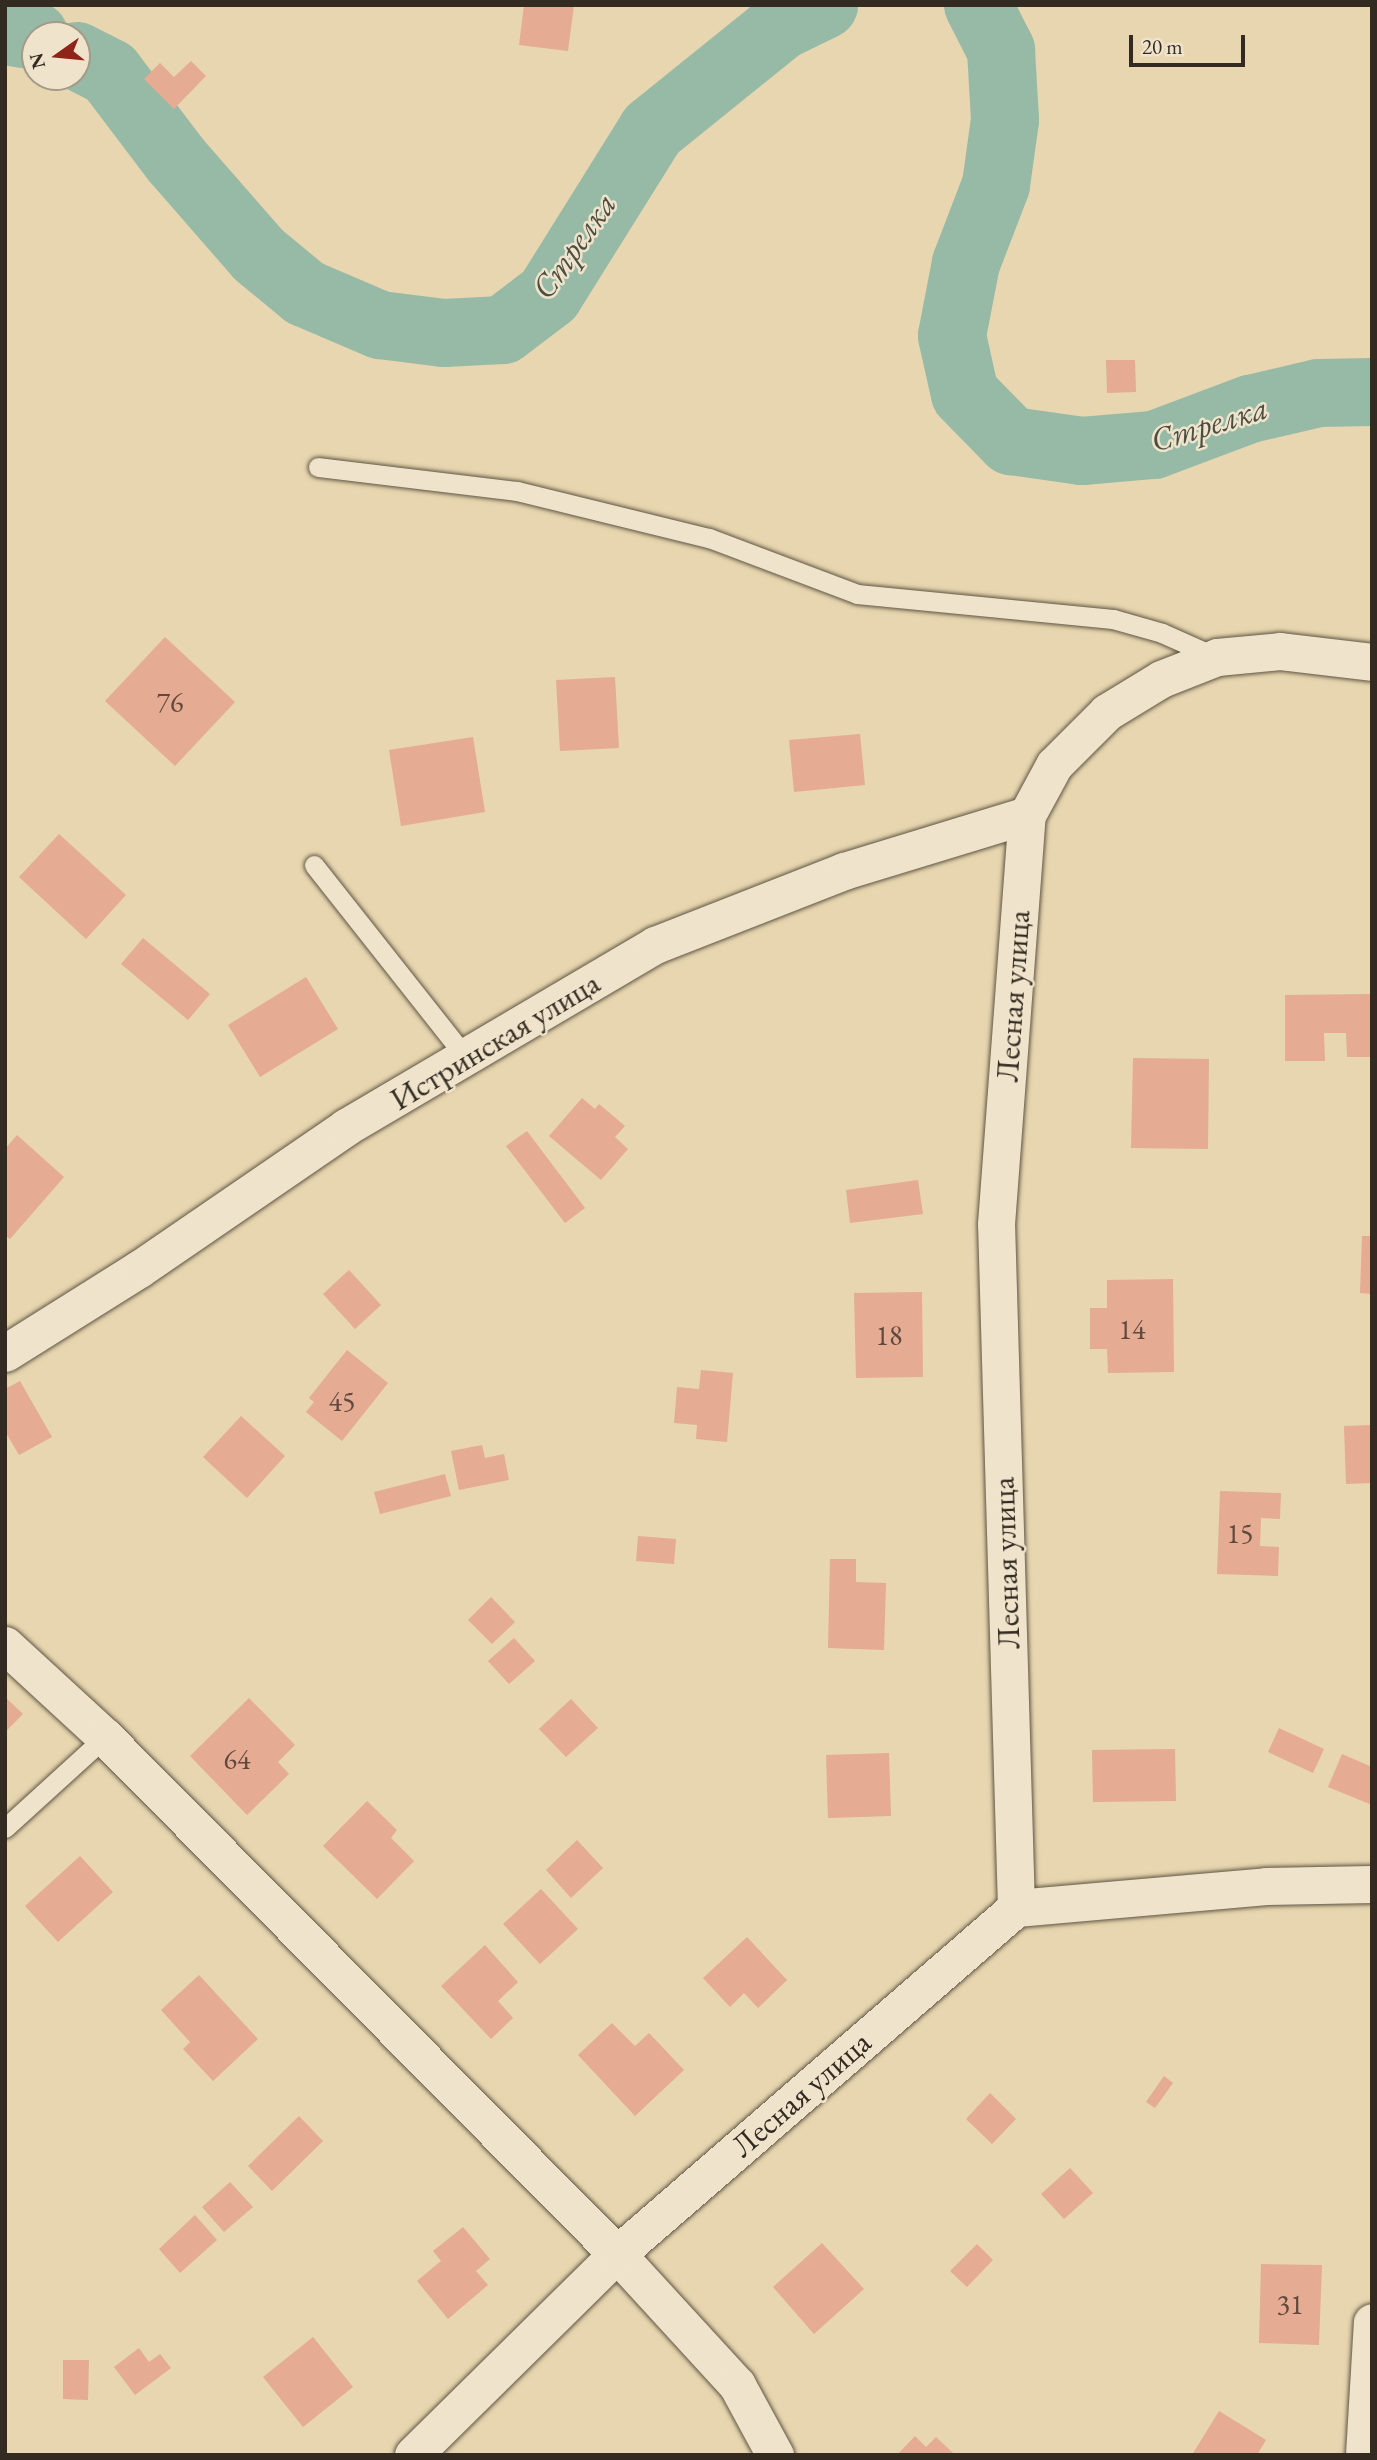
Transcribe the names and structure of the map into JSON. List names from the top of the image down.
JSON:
{
  "streets": {
    "street": ["Лесная улица", "Истринская улица"]
  },
  "crossings": [
    ["Лесная улица", "Истринская улица"]
  ],
  "water": ["Стрелка"],
  "house_numbers": [
    "76",
    "14",
    "18",
    "45",
    "15",
    "64",
    "31"
  ],
  "scale_bar": "20 m",
  "north": "left"
}
